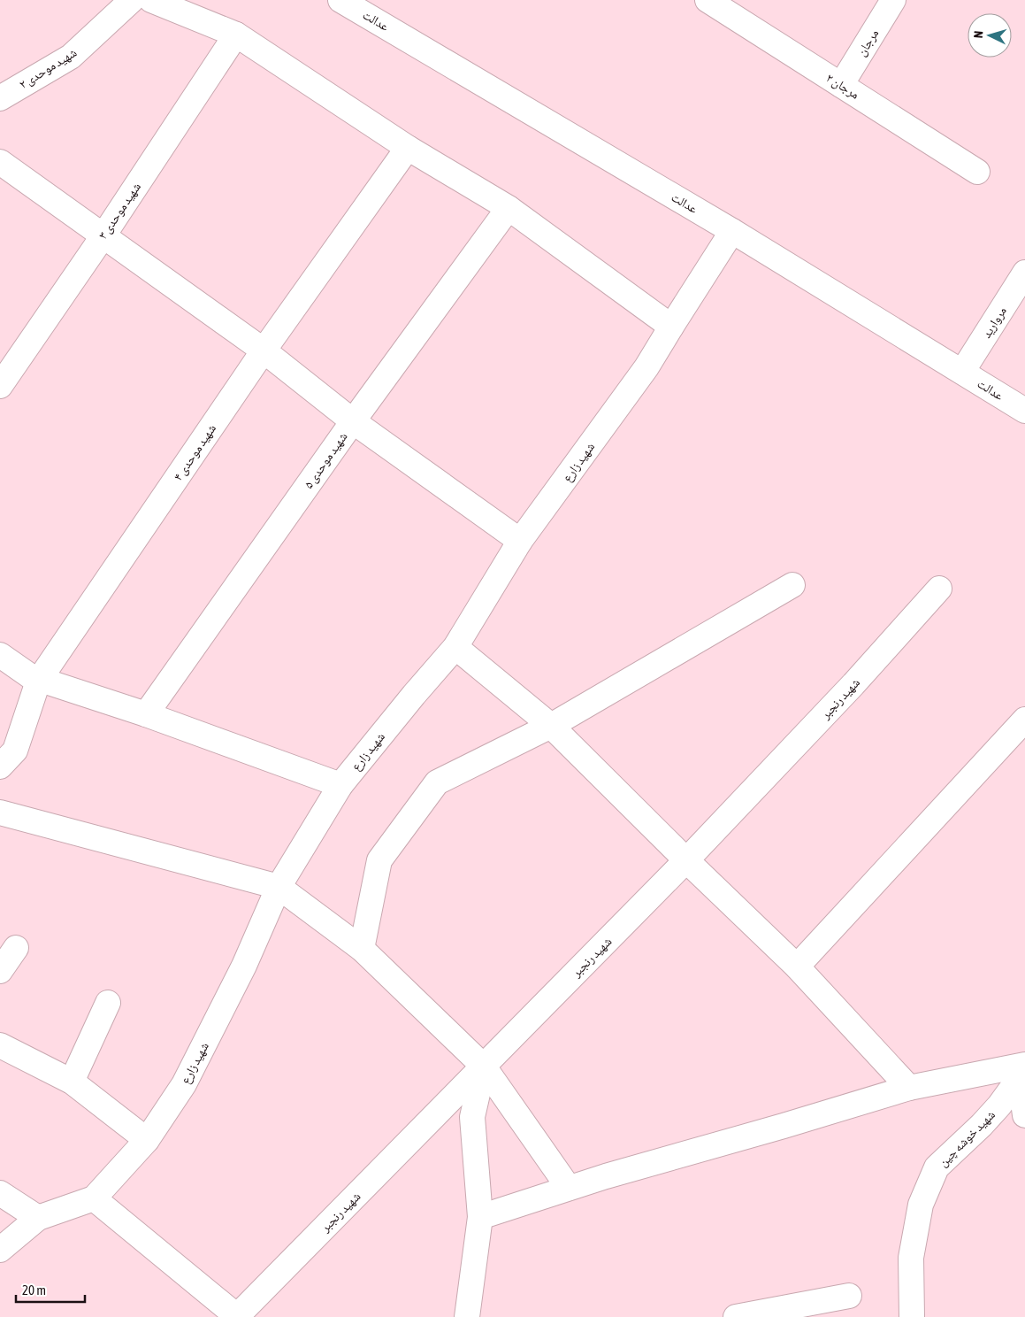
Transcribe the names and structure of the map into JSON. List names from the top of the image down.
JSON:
{
  "streets": {
    "street": [
      "عدالت",
      "مرجان",
      "شهید موحدی ۲",
      "مرجان ۲",
      "شهید موحدی ۳",
      "مروارید",
      "شهید موحدی ۴",
      "شهید موحدی ۵",
      "شهید زارع",
      "شهید رنجبر",
      "شهید خوشه چین"
    ]
  },
  "crossings": [
    ["عدالت", "مروارید"],
    ["عدالت", "شهید زارع"],
    ["مرجان", "مرجان ۲"]
  ],
  "scale_bar": "20 m",
  "north": "left"
}
